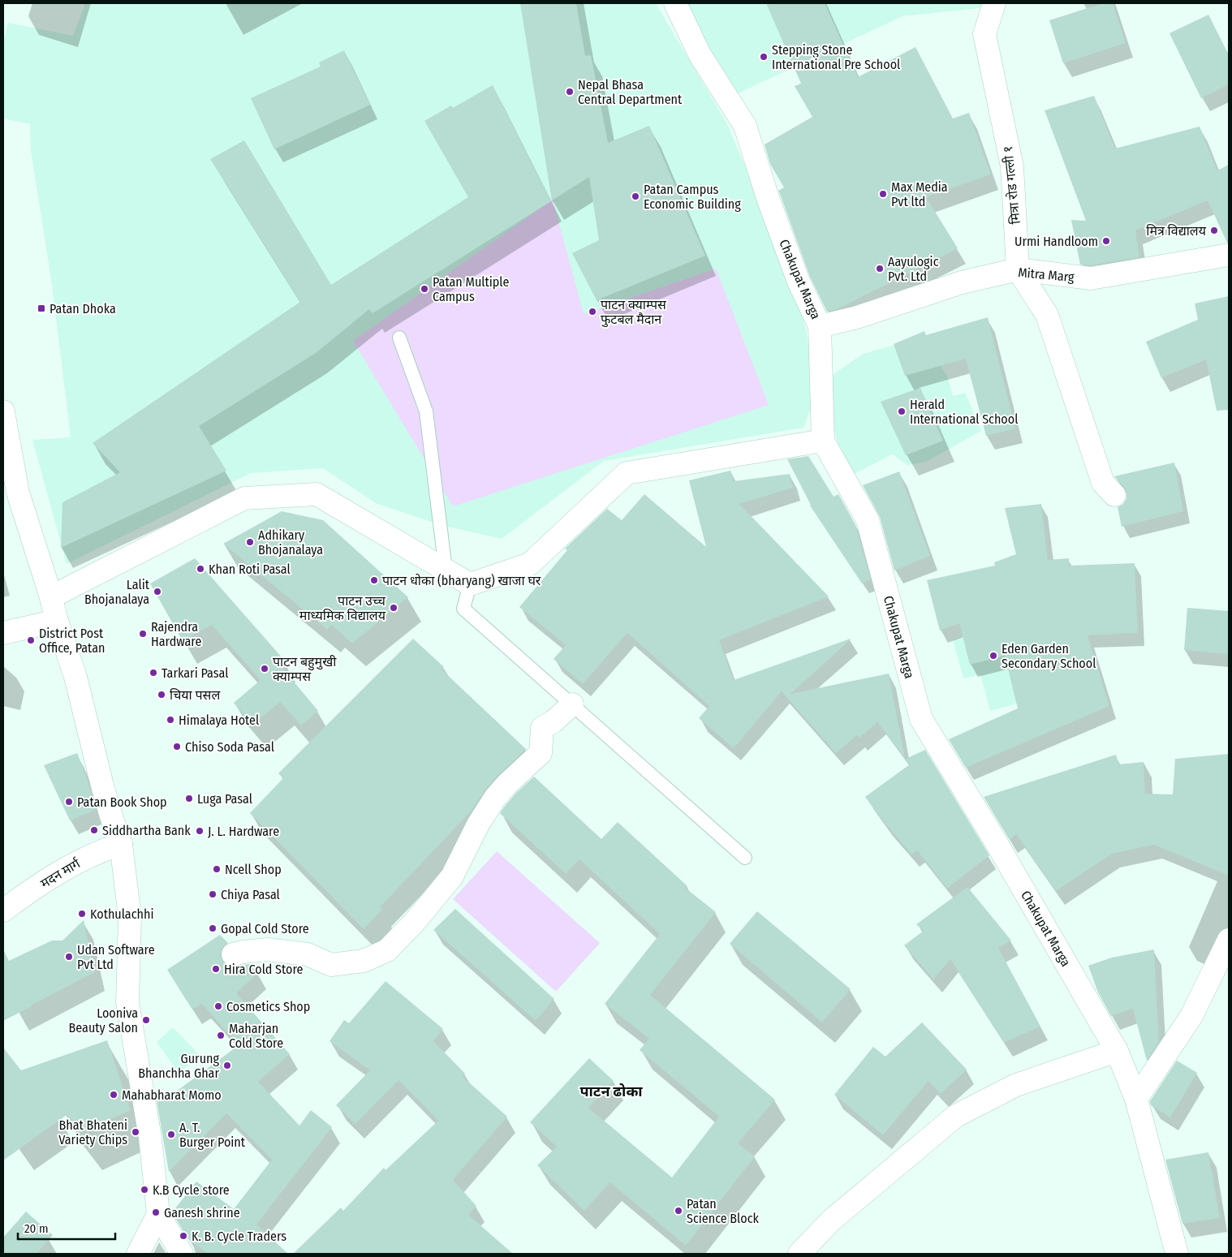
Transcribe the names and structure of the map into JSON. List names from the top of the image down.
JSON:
{
  "streets": {
    "street": [
      "मित्रा रोड गल्ली १",
      "Mitra Marg",
      "Chakupat Marga",
      "मदन मार्ग"
    ]
  },
  "crossings": [
    ["मित्रा रोड गल्ली १", "Mitra Marg"],
    ["Mitra Marg", "Chakupat Marga"]
  ],
  "districts": ["पाटन ढोका"],
  "places": {
    "other": [
      "Stepping Stone International Pre School",
      "Nepal Bhasa Central Department",
      "Max Media Pvt ltd",
      "Patan Campus Economic Building",
      "मित्र विद्यालय",
      "Urmi Handloom",
      "Aayulogic Pvt. Ltd",
      "Patan Multiple Campus",
      "पाटन क्याम्पस फुटबल मैदान",
      "Herald International School",
      "Adhikary Bhojanalaya",
      "Khan Roti Pasal",
      "पाटन धोका (bharyang) खाजा घर",
      "Lalit Bhojanalaya",
      "पाटन उच्च माध्यमिक विद्यालय",
      "Rajendra Hardware",
      "District Post Office, Patan",
      "Eden Garden Secondary School",
      "पाटन बहुमुखी क्याम्पस",
      "Tarkari Pasal",
      "चिया पसल",
      "Himalaya Hotel",
      "Chiso Soda Pasal",
      "Luga Pasal",
      "Patan Book Shop",
      "Siddhartha Bank",
      "J. L. Hardware",
      "Ncell Shop",
      "Chiya Pasal",
      "Kothulachhi",
      "Gopal Cold Store",
      "Udan Software Pvt Ltd",
      "Hira Cold Store",
      "Cosmetics Shop",
      "Looniva Beauty Salon",
      "Maharjan Cold Store",
      "Gurung Bhanchha Ghar",
      "Mahabharat Momo",
      "Bhat Bhateni Variety Chips",
      "A. T. Burger Point",
      "K.B Cycle store",
      "Patan Science Block",
      "Ganesh shrine",
      "K. B. Cycle Traders"
    ],
    "transit": ["Patan Dhoka"]
  },
  "scale_bar": "20 m"
}
